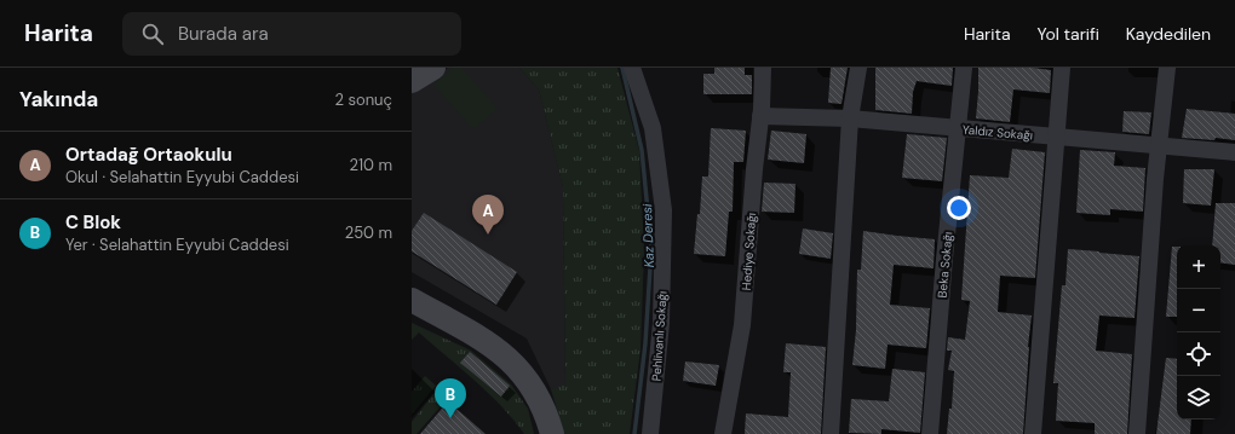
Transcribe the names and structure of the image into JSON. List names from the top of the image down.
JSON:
{
  "streets": {
    "street": [
      "Yaldız Sokağı",
      "Hediye Sokağı",
      "Beka Sokağı",
      "Pehlivanlı Sokağı"
    ]
  },
  "crossings": [
    ["Yaldız Sokağı", "Hediye Sokağı"],
    ["Yaldız Sokağı", "Beka Sokağı"]
  ],
  "water": ["Kaz Deresi"],
  "page": {
    "header": "Harita",
    "search": "Burada ara",
    "nav": ["Harita", "Yol tarifi", "Kaydedilen"],
    "heading": ["Yakında", "2 sonuç"],
    "list": [
      {
        "mark": "A",
        "name": "Ortadağ Ortaokulu",
        "note": "Okul · Selahattin Eyyubi Caddesi",
        "value": "210 m"
      },
      {
        "mark": "B",
        "name": "C Blok",
        "note": "Yer · Selahattin Eyyubi Caddesi",
        "value": "250 m"
      }
    ],
    "pins": ["A", "B"],
    "map_buttons": ["+", "−"]
  }
}
